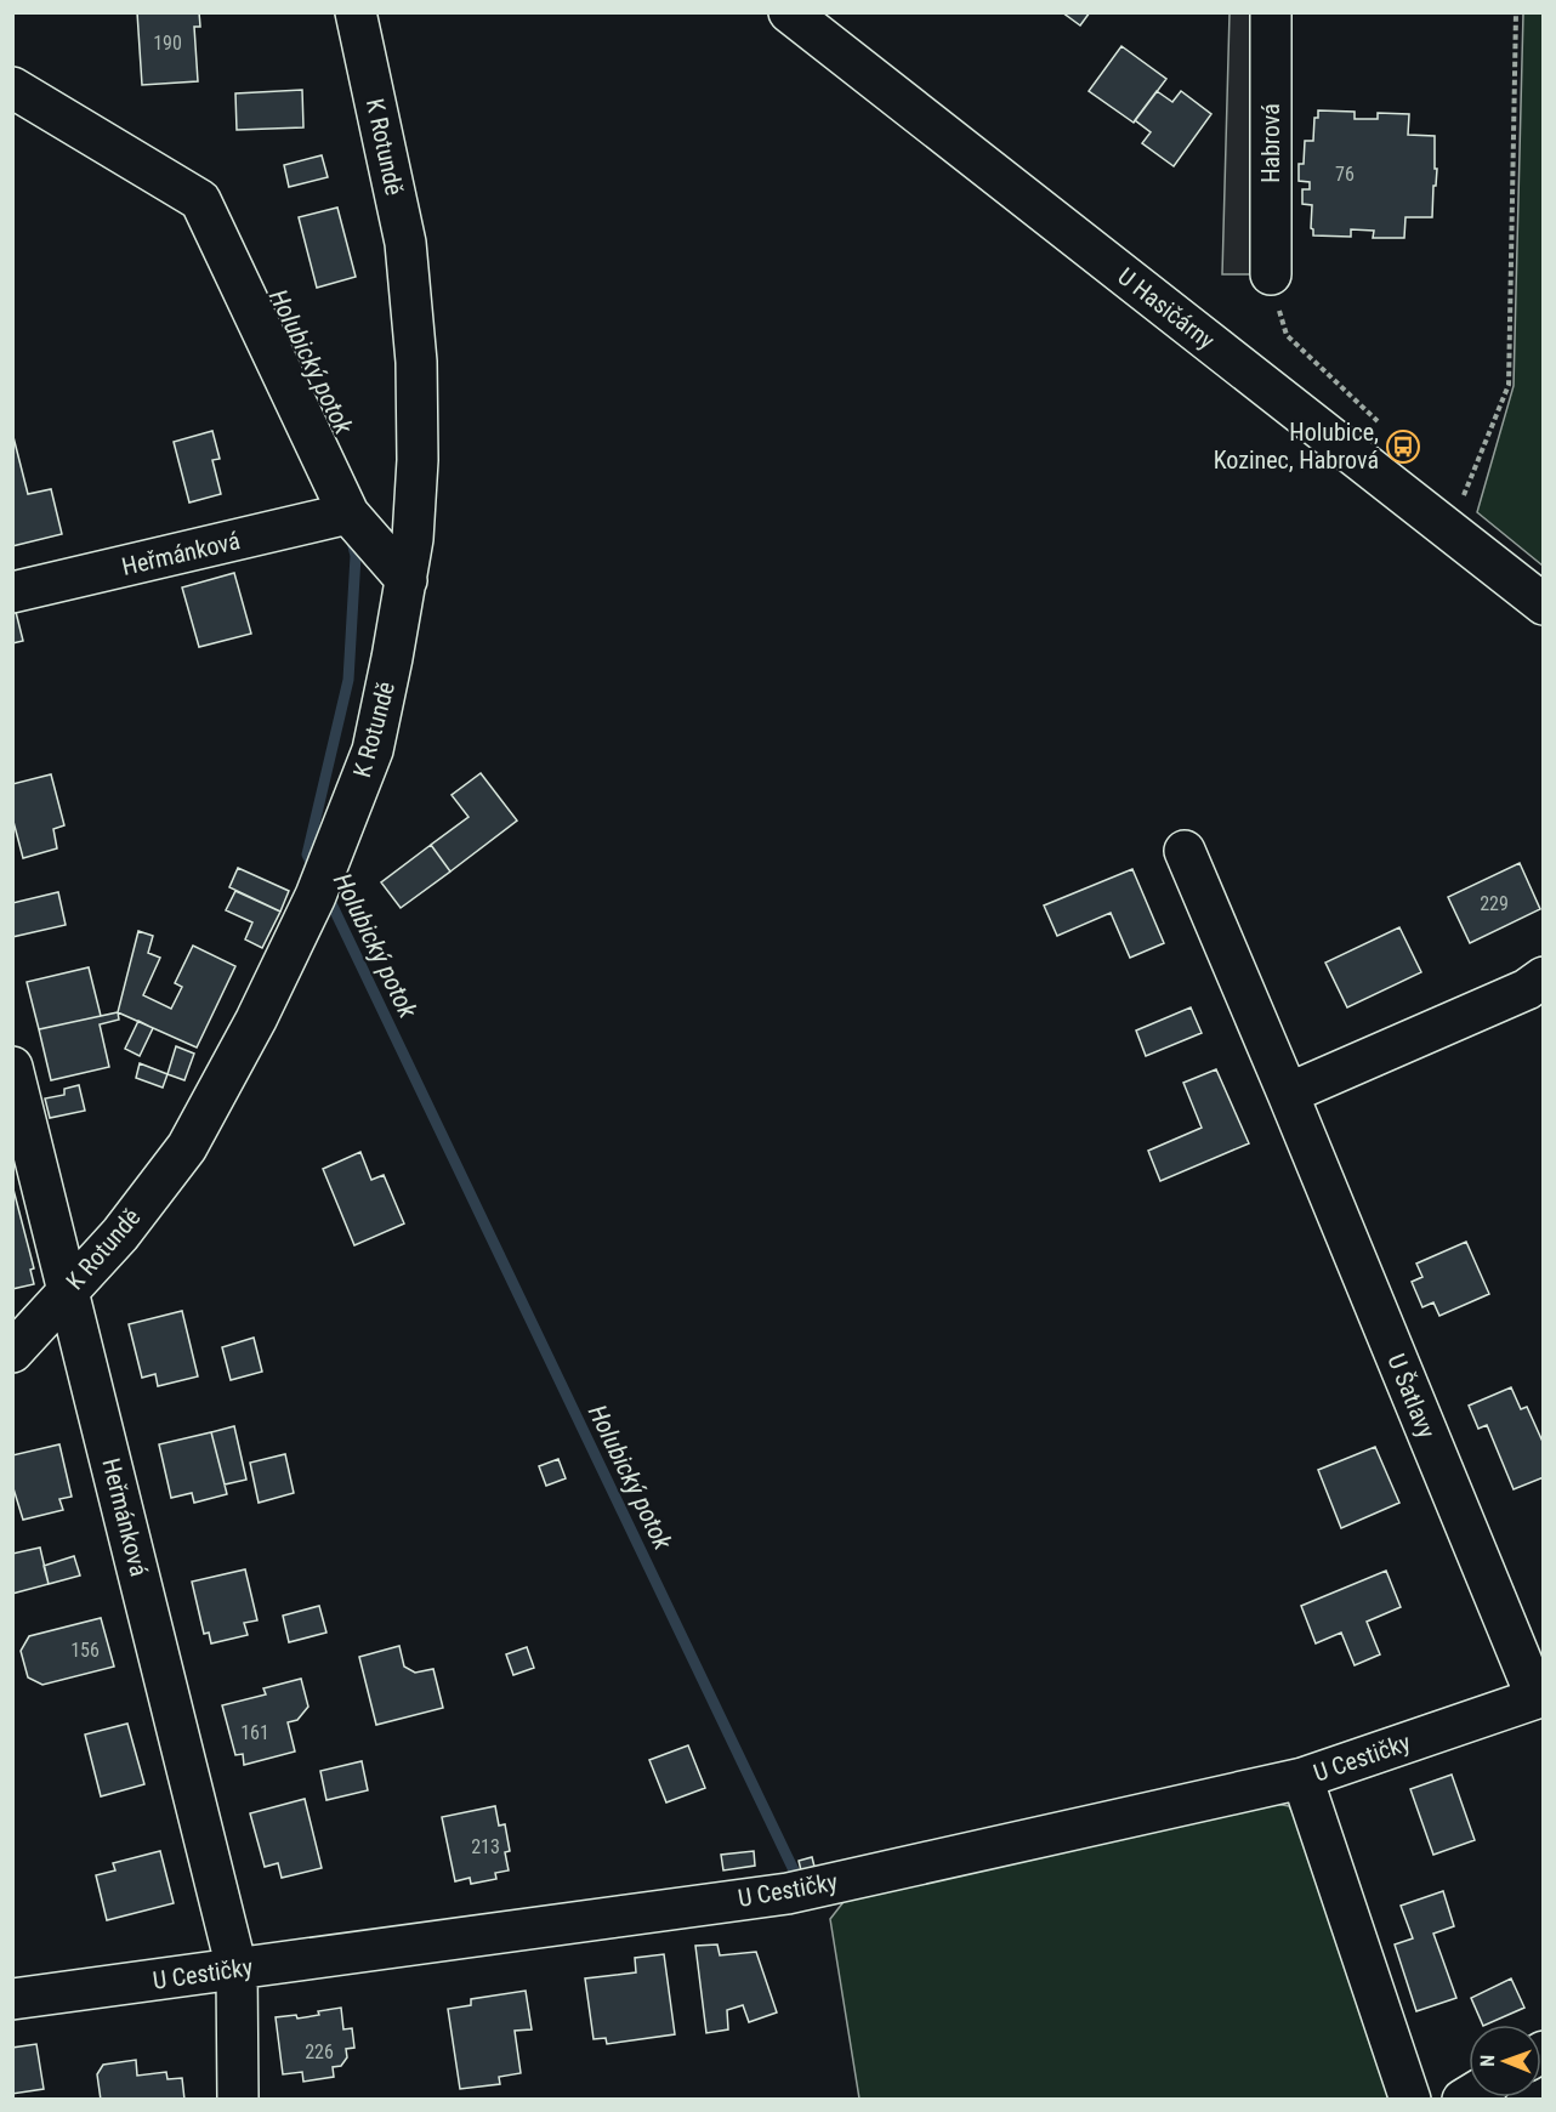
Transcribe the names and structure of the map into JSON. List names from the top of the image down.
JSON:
{
  "streets": {
    "street": [
      "Habrová",
      "K Rotundě",
      "U Hasičárny",
      "Heřmánková",
      "U Šatlavy",
      "U Cestičky"
    ]
  },
  "crossings": [
    ["K Rotundě", "Heřmánková"],
    ["Heřmánková", "U Cestičky"],
    ["U Šatlavy", "U Cestičky"]
  ],
  "water": ["Holubický potok"],
  "places": {
    "bus stop": ["Holubice, Kozinec, Habrová"]
  },
  "house_numbers": [
    "190",
    "76",
    "229",
    "156",
    "161",
    "213",
    "226"
  ],
  "north": "left"
}
